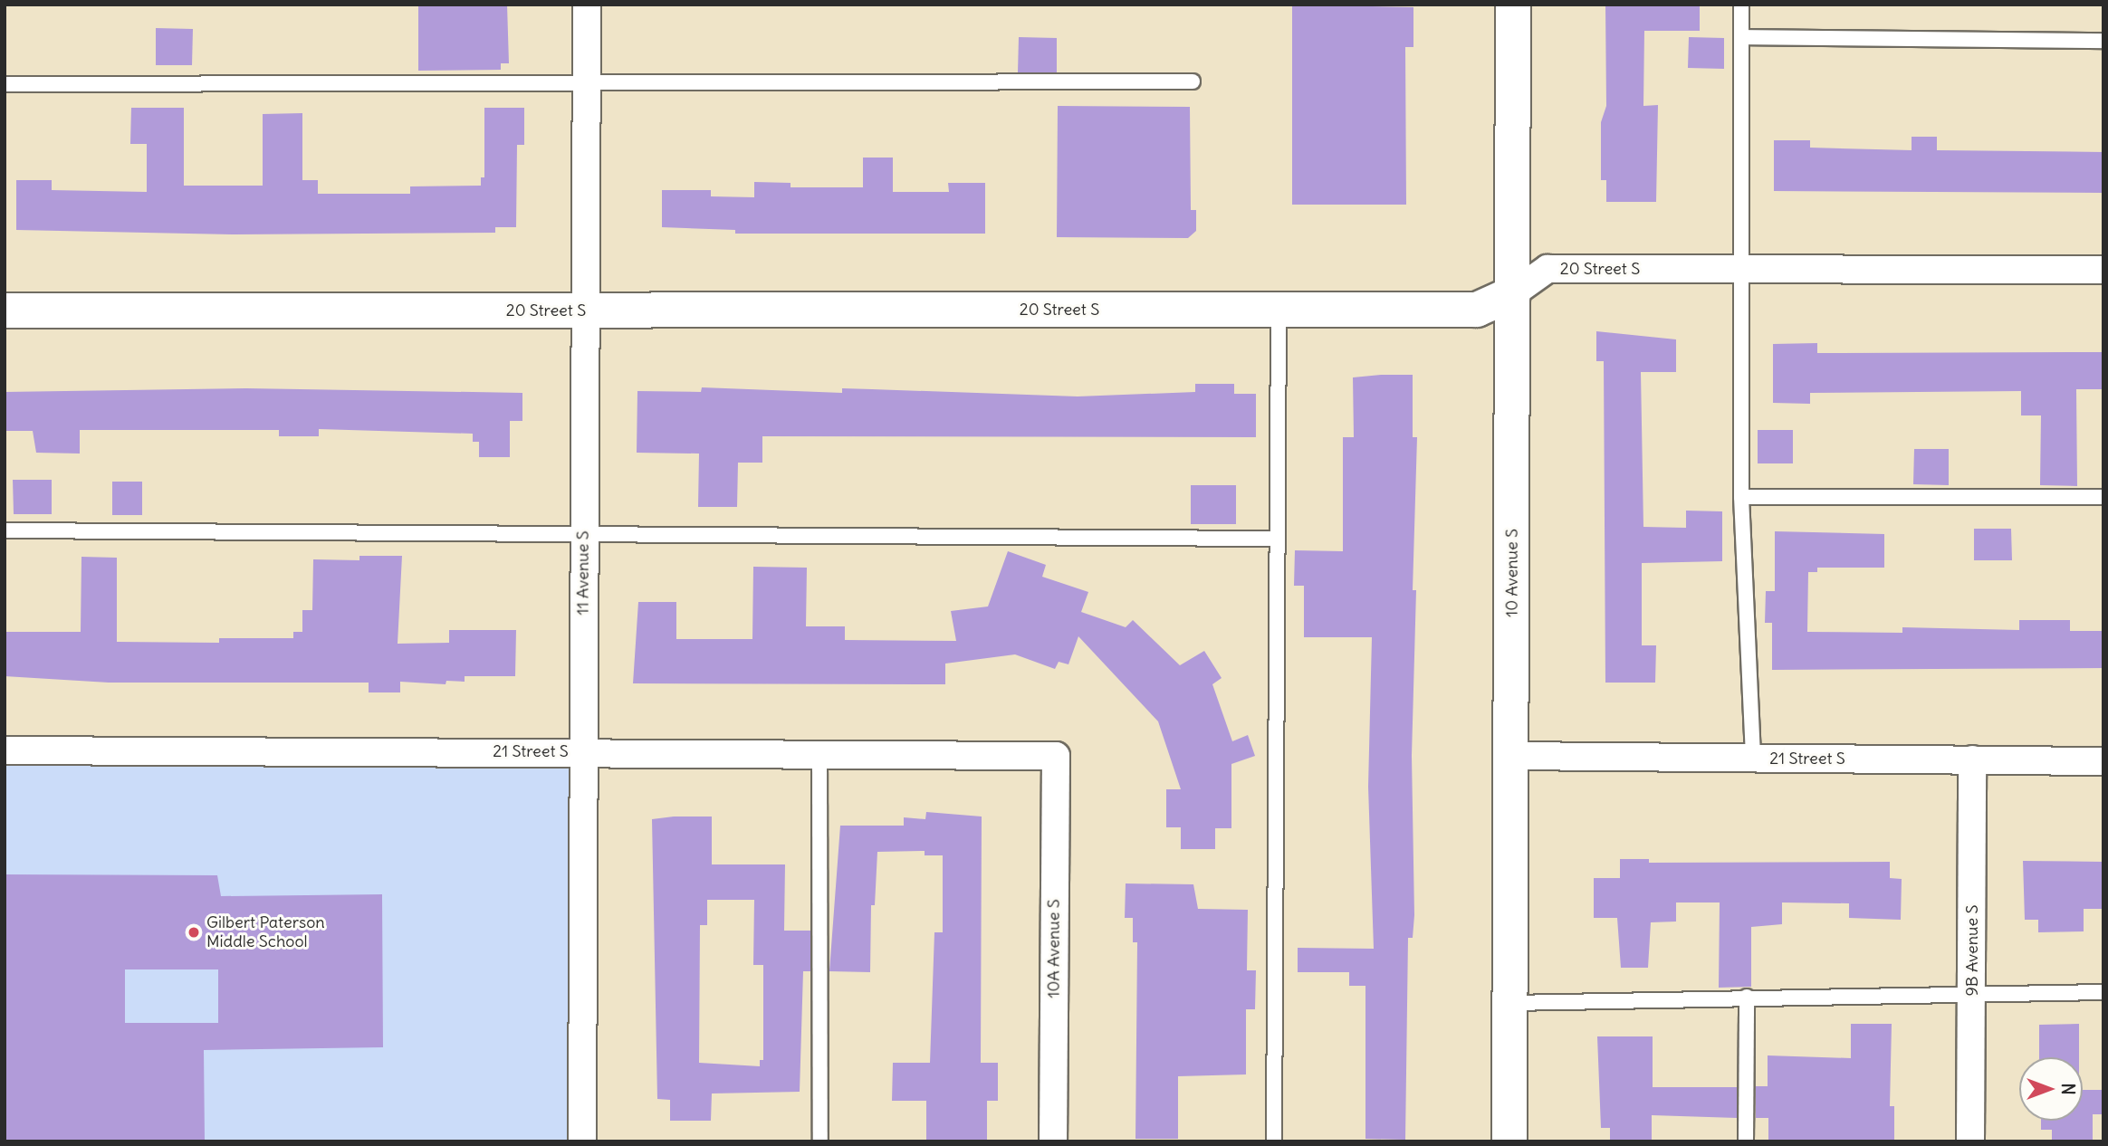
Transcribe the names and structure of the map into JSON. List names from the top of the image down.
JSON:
{
  "streets": {
    "street": [
      "20 Street S",
      "11 Avenue S",
      "10 Avenue S",
      "21 Street S",
      "10A Avenue S",
      "9B Avenue S"
    ]
  },
  "crossings": [
    ["20 Street S", "11 Avenue S"],
    ["20 Street S", "10 Avenue S"],
    ["11 Avenue S", "21 Street S"],
    ["10 Avenue S", "21 Street S"],
    ["21 Street S", "10A Avenue S"],
    ["21 Street S", "9B Avenue S"]
  ],
  "places": ["Gilbert Paterson Middle School"],
  "north": "right"
}
